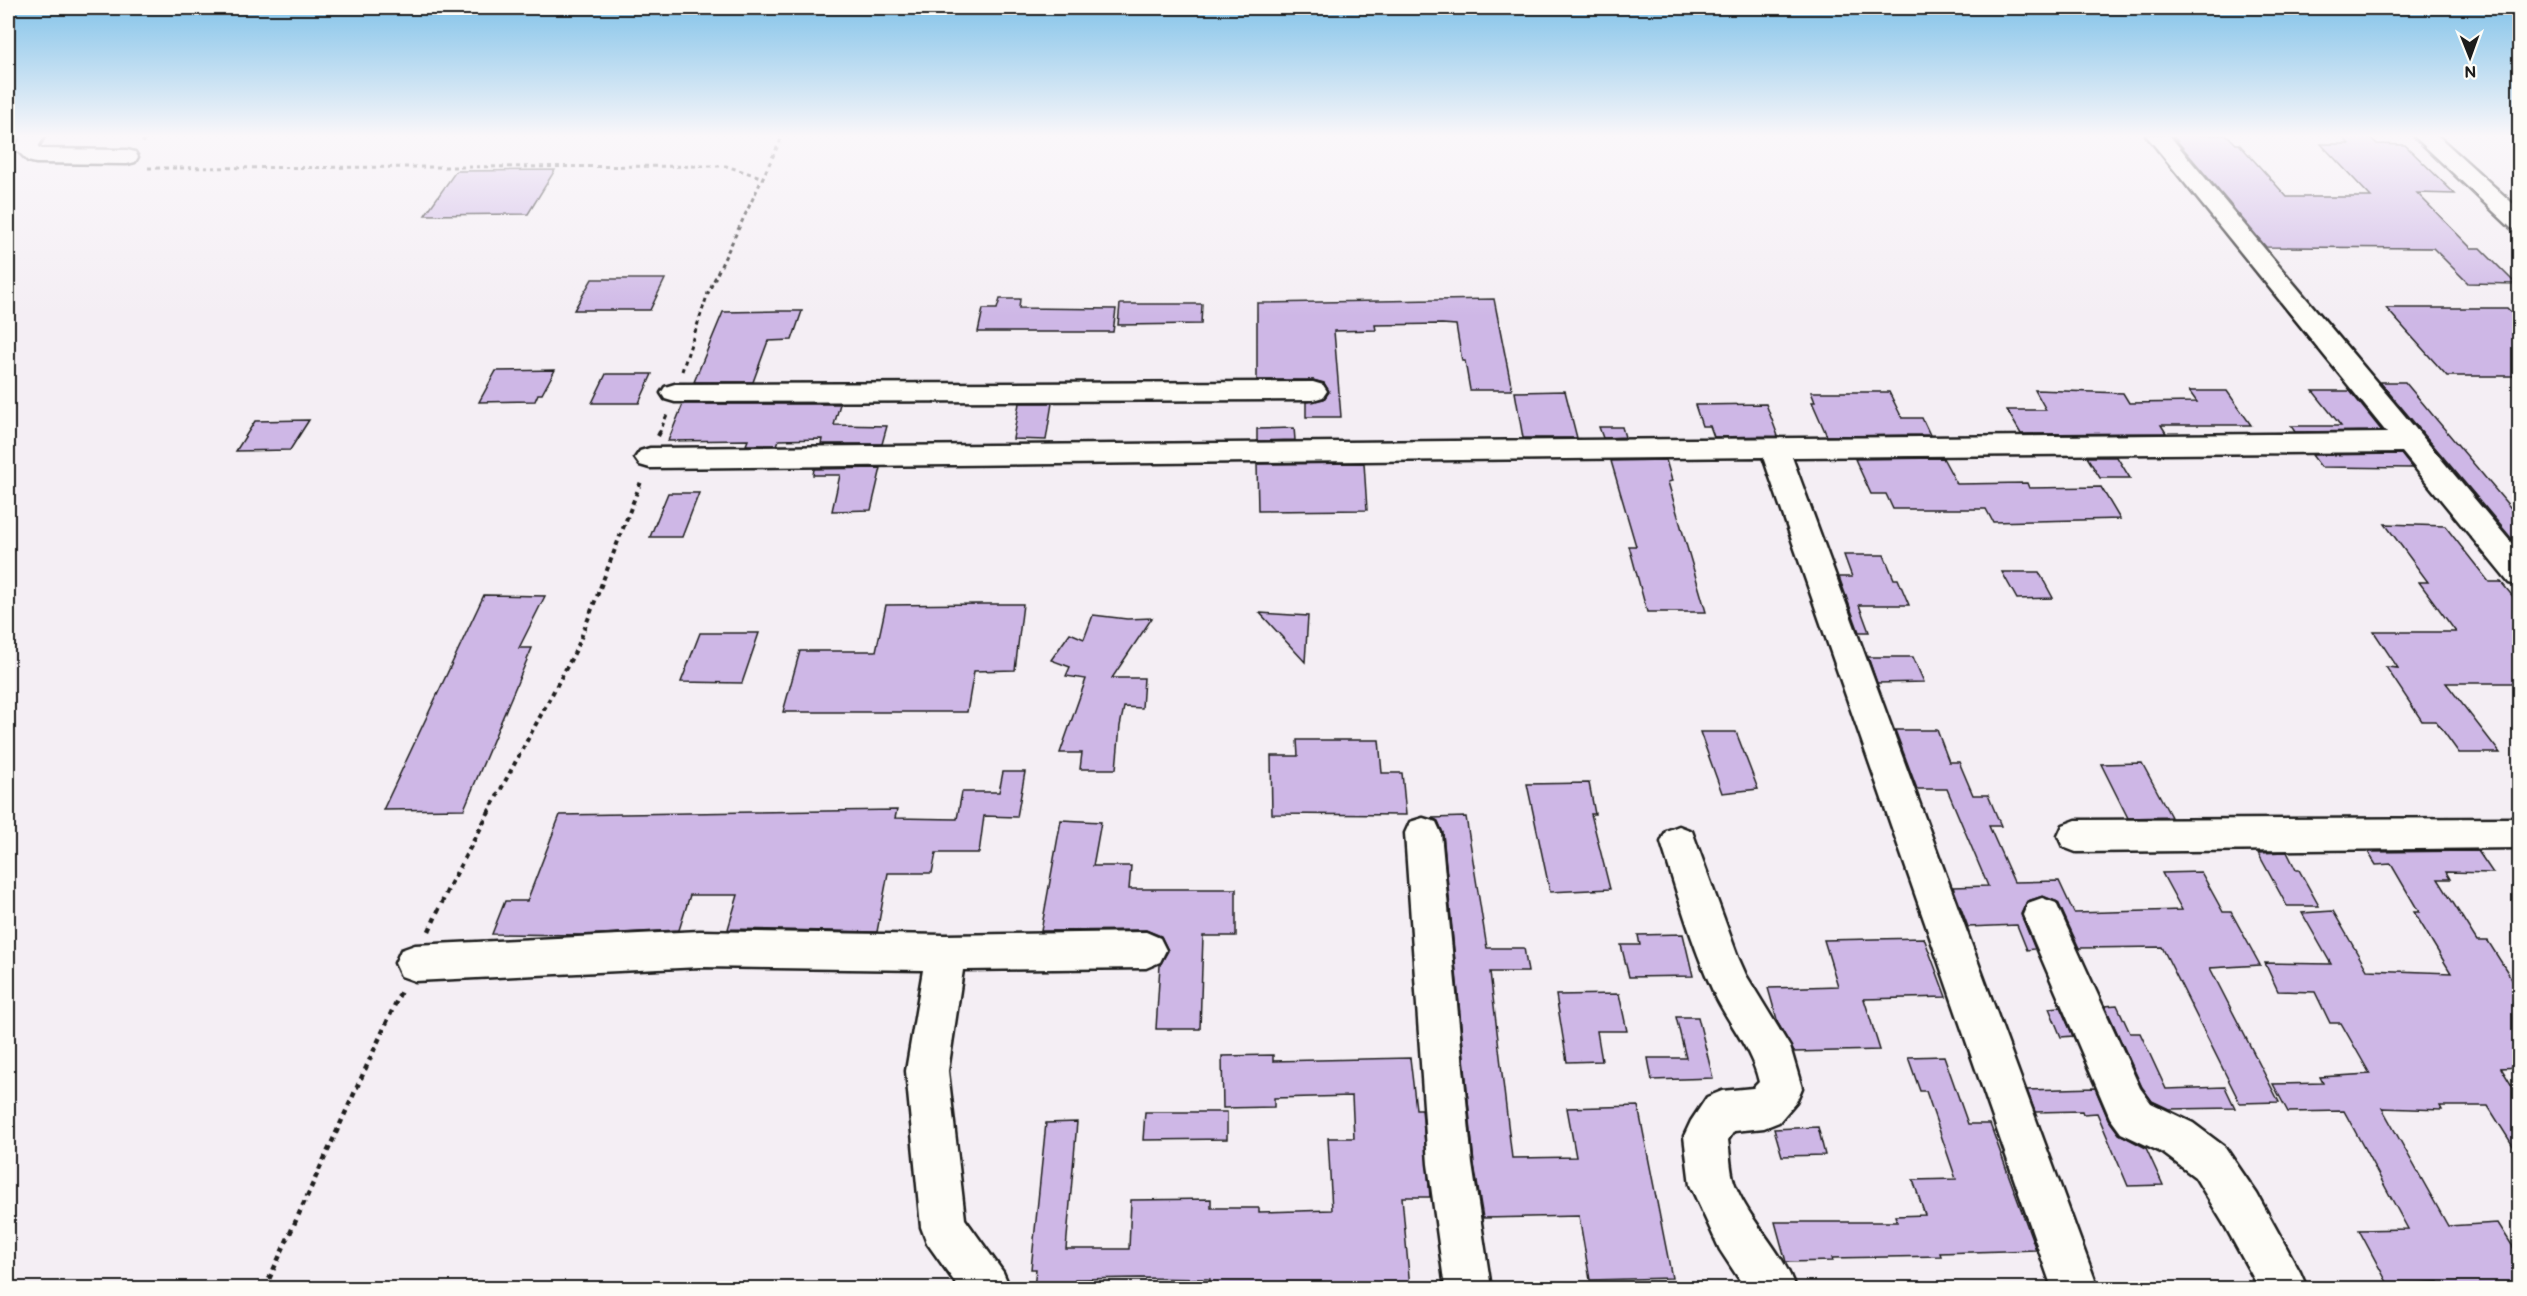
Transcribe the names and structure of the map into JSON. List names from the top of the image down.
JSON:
{
  "north": "bottom"
}
